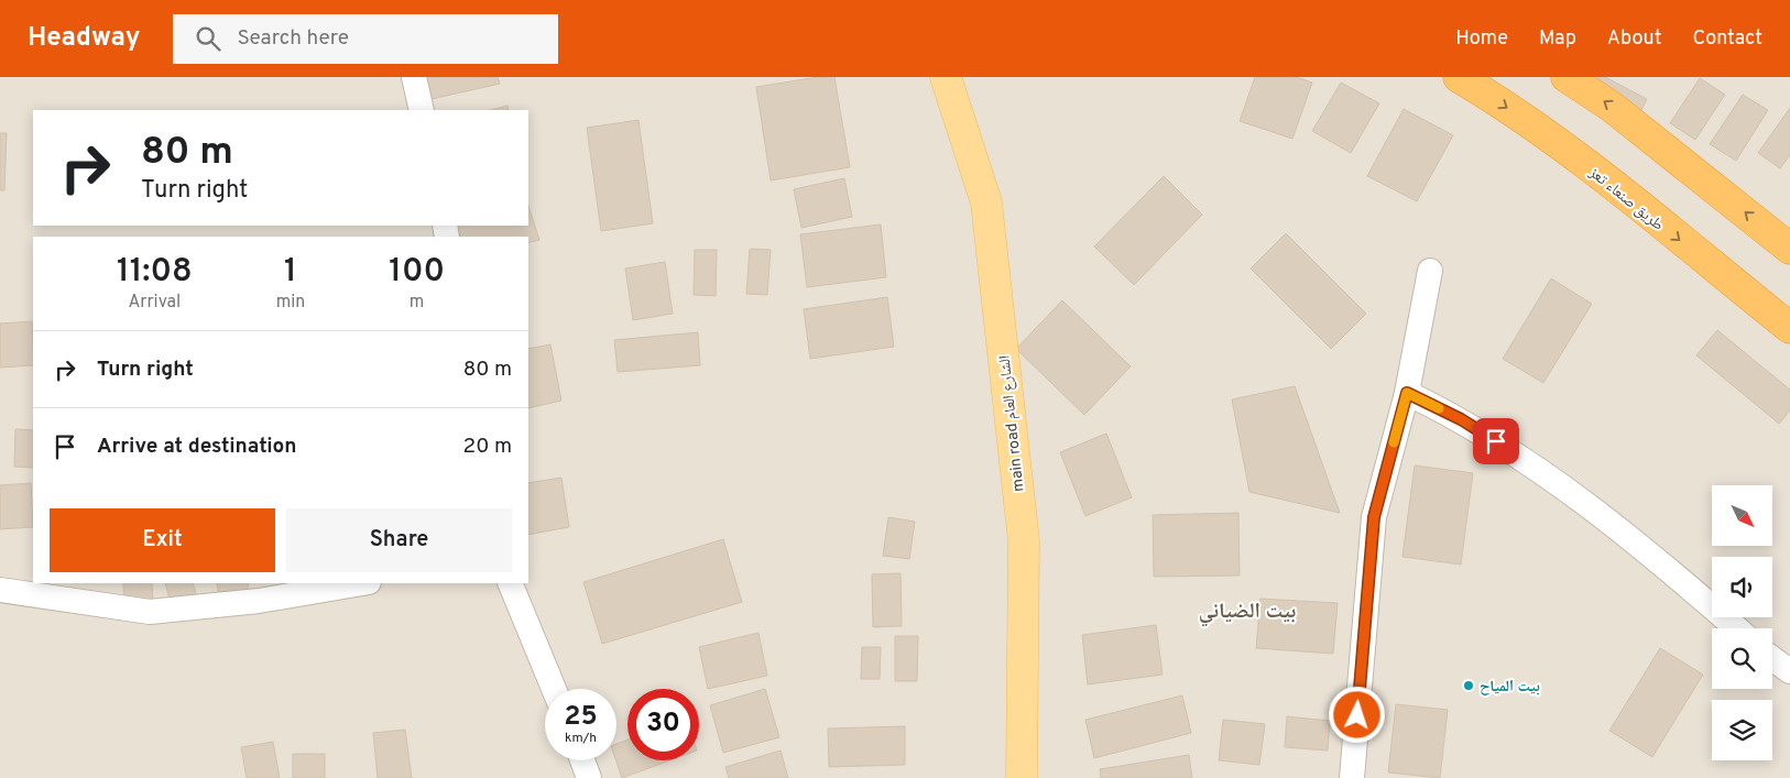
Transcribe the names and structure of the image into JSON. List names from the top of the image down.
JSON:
{
  "streets": {
    "highway": ["طريق صنعاء تعز"],
    "main road": ["main road الشارع العام"]
  },
  "districts": ["بيت الضياني"],
  "places": ["بيت المياح"],
  "north": "bottom right",
  "page": {
    "header": "Headway",
    "search": "Search here",
    "nav": [
      "Home",
      "Map",
      "About",
      "Contact"
    ],
    "turn": ["80 m", "Turn right"],
    "eta": [
      "11:08",
      "Arrival",
      "1",
      "min",
      "100",
      "m"
    ],
    "list": [
      {
        "name": "Turn right",
        "value": "80 m"
      },
      {
        "name": "Arrive at destination",
        "value": "20 m"
      }
    ],
    "buttons": ["Exit", "Share"],
    "speed": "25 km/h",
    "limit": "30"
  }
}
